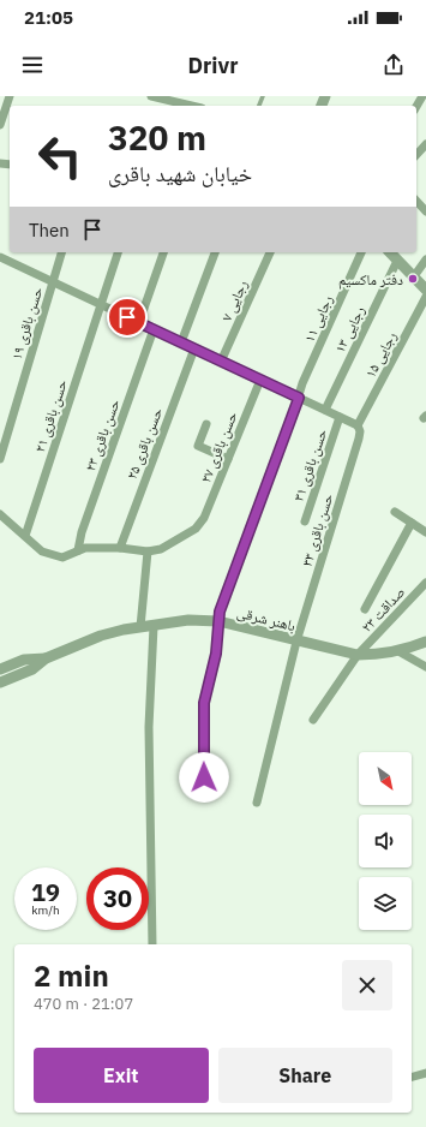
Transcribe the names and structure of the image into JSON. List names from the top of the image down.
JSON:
{
  "streets": {
    "street": [
      "رجایی ۷",
      "رجایی ۱۱",
      "حسن باقری ۱۹",
      "رجایی ۱۳",
      "رجایی ۱۵",
      "حسن باقری ۲۱",
      "حسن باقری ۲۳",
      "حسن باقری ۲۵",
      "حسن باقری ۲۷",
      "حسن باقری ۳۱",
      "حسن باقری ۳۳",
      "صداقت ۲۳",
      "باهنر شرقی"
    ]
  },
  "crossings": [
    ["رجایی ۱۱", "باهنر شرقی"],
    ["رجایی ۱۵", "حسن باقری ۳۳"],
    ["حسن باقری ۳۳", "باهنر شرقی"],
    ["صداقت ۲۳", "باهنر شرقی"]
  ],
  "places": ["دفتر ماکسیم"],
  "north": "bottom right",
  "page": {
    "status": "21:05",
    "header": "Drivr",
    "turn": ["320 m", "خیابان شهید باقری"],
    "then": "Then",
    "speed": "19 km/h",
    "limit": "30",
    "heading": ["2 min", "470 m · 21:07"],
    "buttons": ["Exit", "Share"]
  }
}
